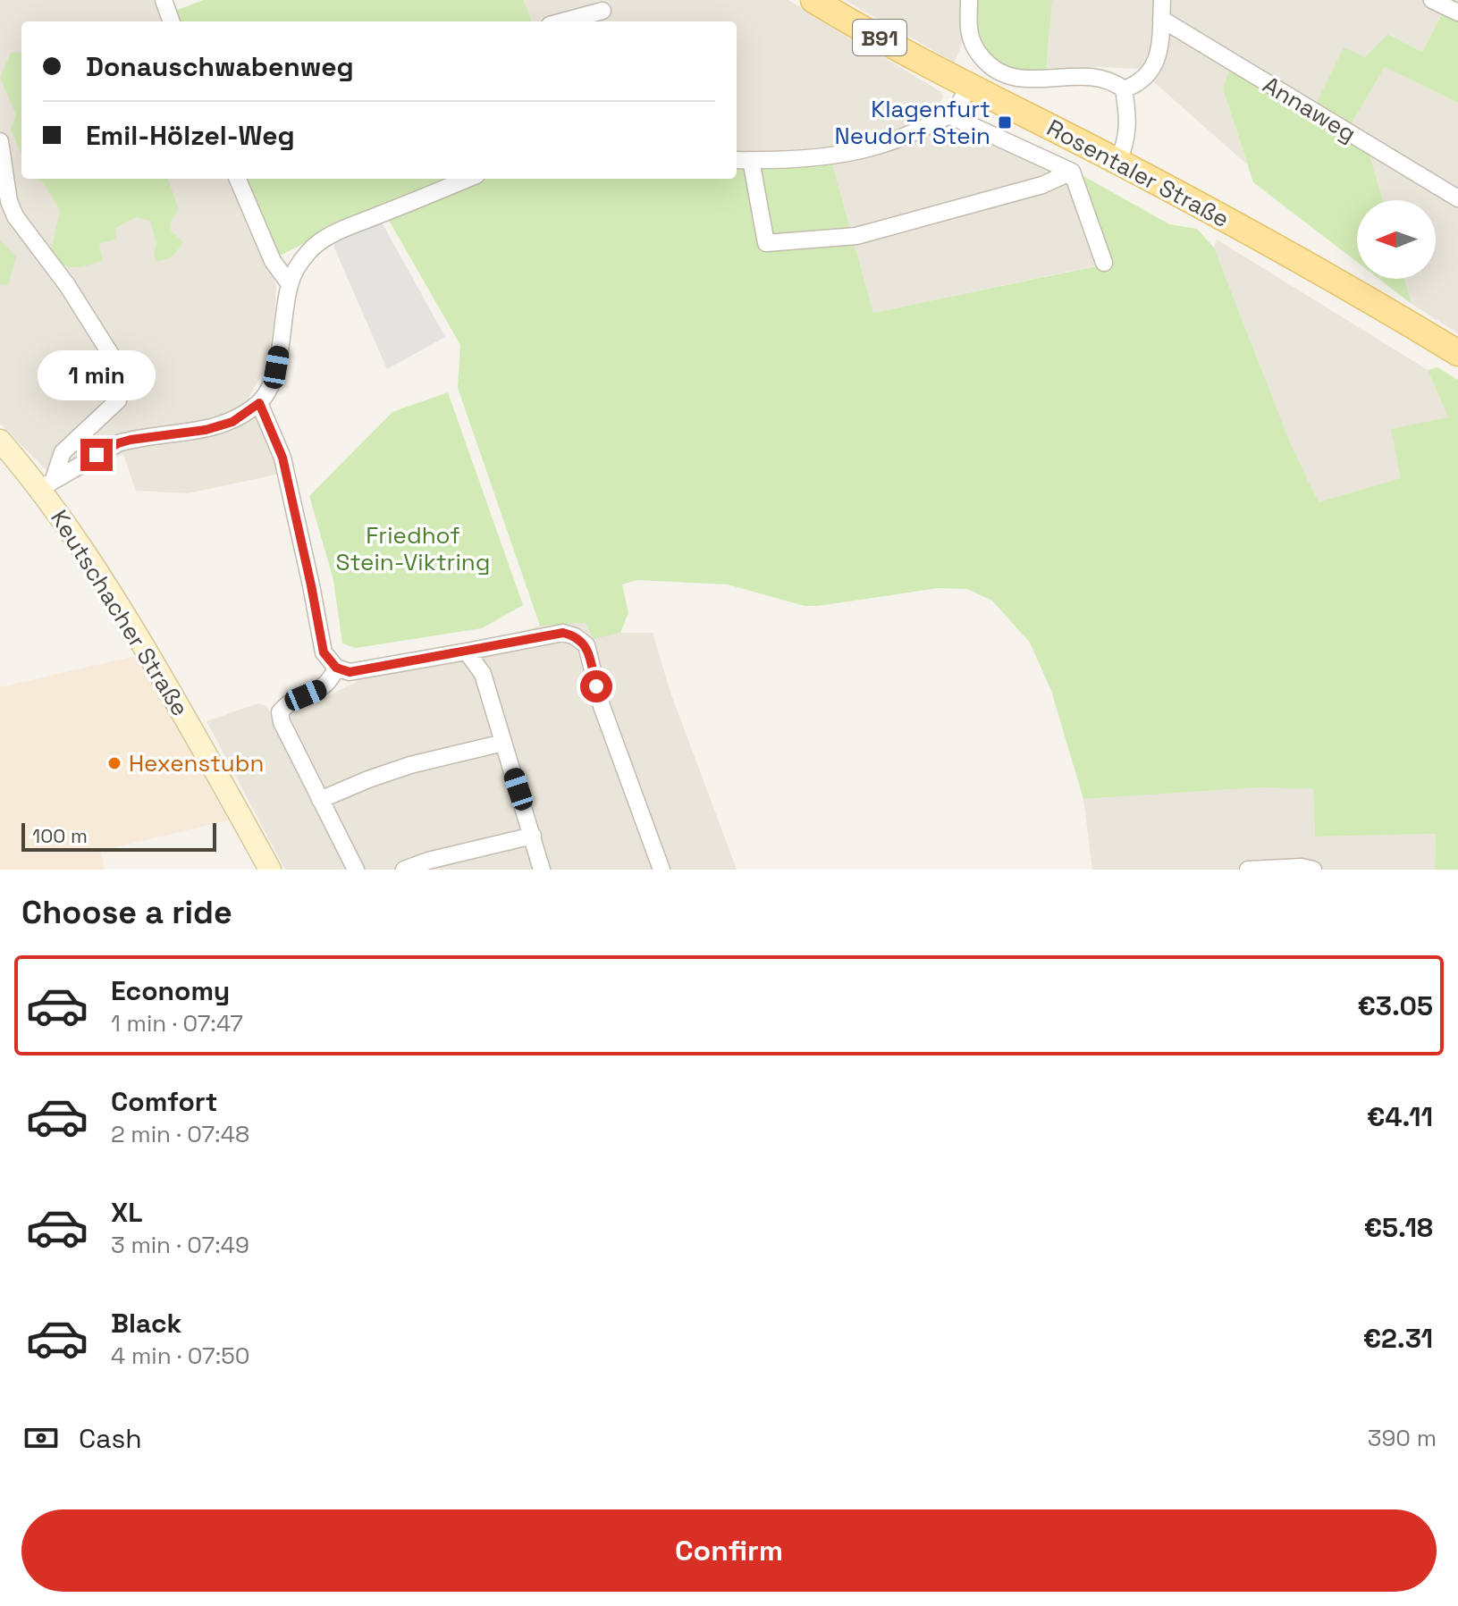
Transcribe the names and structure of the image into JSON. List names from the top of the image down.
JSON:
{
  "streets": {
    "main road": ["B91", "Rosentaler Straße", "Keutschacher Straße"],
    "street": ["Annaweg"]
  },
  "parks": ["Friedhof Stein-Viktring"],
  "places": {
    "transit": ["Klagenfurt Neudorf Stein"],
    "other": ["Hexenstubn"]
  },
  "scale_bar": "100 m",
  "north": "left",
  "page": {
    "banner": ["Donauschwabenweg", "Emil-Hölzel-Weg"],
    "bubble": "1 min",
    "scale": "100 m",
    "heading": "Choose a ride",
    "list": [
      {
        "name": "Economy",
        "note": "1 min · 07:47",
        "value": "€3.05"
      },
      {
        "name": "Comfort",
        "note": "2 min · 07:48",
        "value": "€4.11"
      },
      {
        "name": "XL",
        "note": "3 min · 07:49",
        "value": "€5.18"
      },
      {
        "name": "Black",
        "note": "4 min · 07:50",
        "value": "€2.31"
      }
    ],
    "pay": ["Cash", "390 m"],
    "buttons": "Confirm"
  }
}
